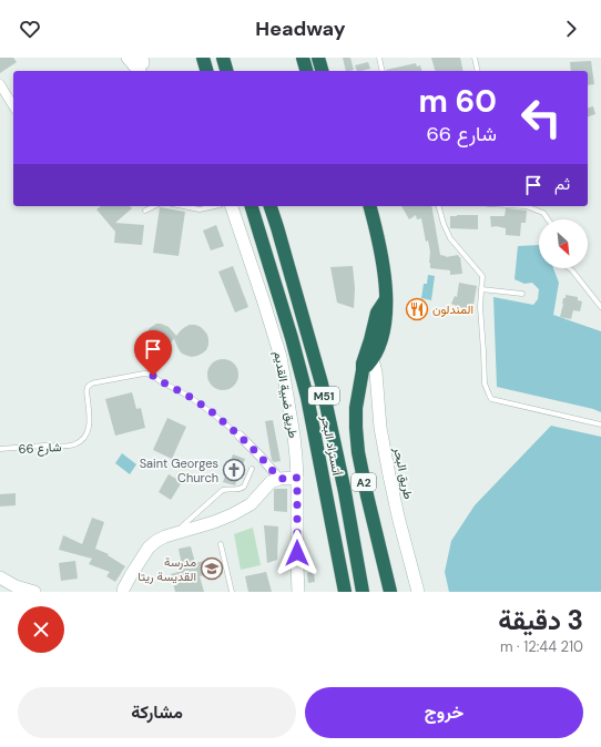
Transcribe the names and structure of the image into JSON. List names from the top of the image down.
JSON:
{
  "streets": {
    "highway": ["M51", "أتستراد البحر", "A2"],
    "street": ["طريق ضبية القديم", "شارع 66", "طريق البحر"]
  },
  "crossings": [
    ["طريق البحر", "A2"]
  ],
  "places": {
    "restaurant": ["المندلون"],
    "church": ["Saint Georges Church"],
    "school or university": ["مدرسة القديسة ريتا"]
  },
  "north": "bottom right",
  "page": {
    "header": "Headway",
    "turn": ["60 m", "شارع 66"],
    "then": "ثم",
    "heading": ["3 دقيقة", "210 m · 12:44"],
    "buttons": ["خروج", "مشاركة"]
  }
}
